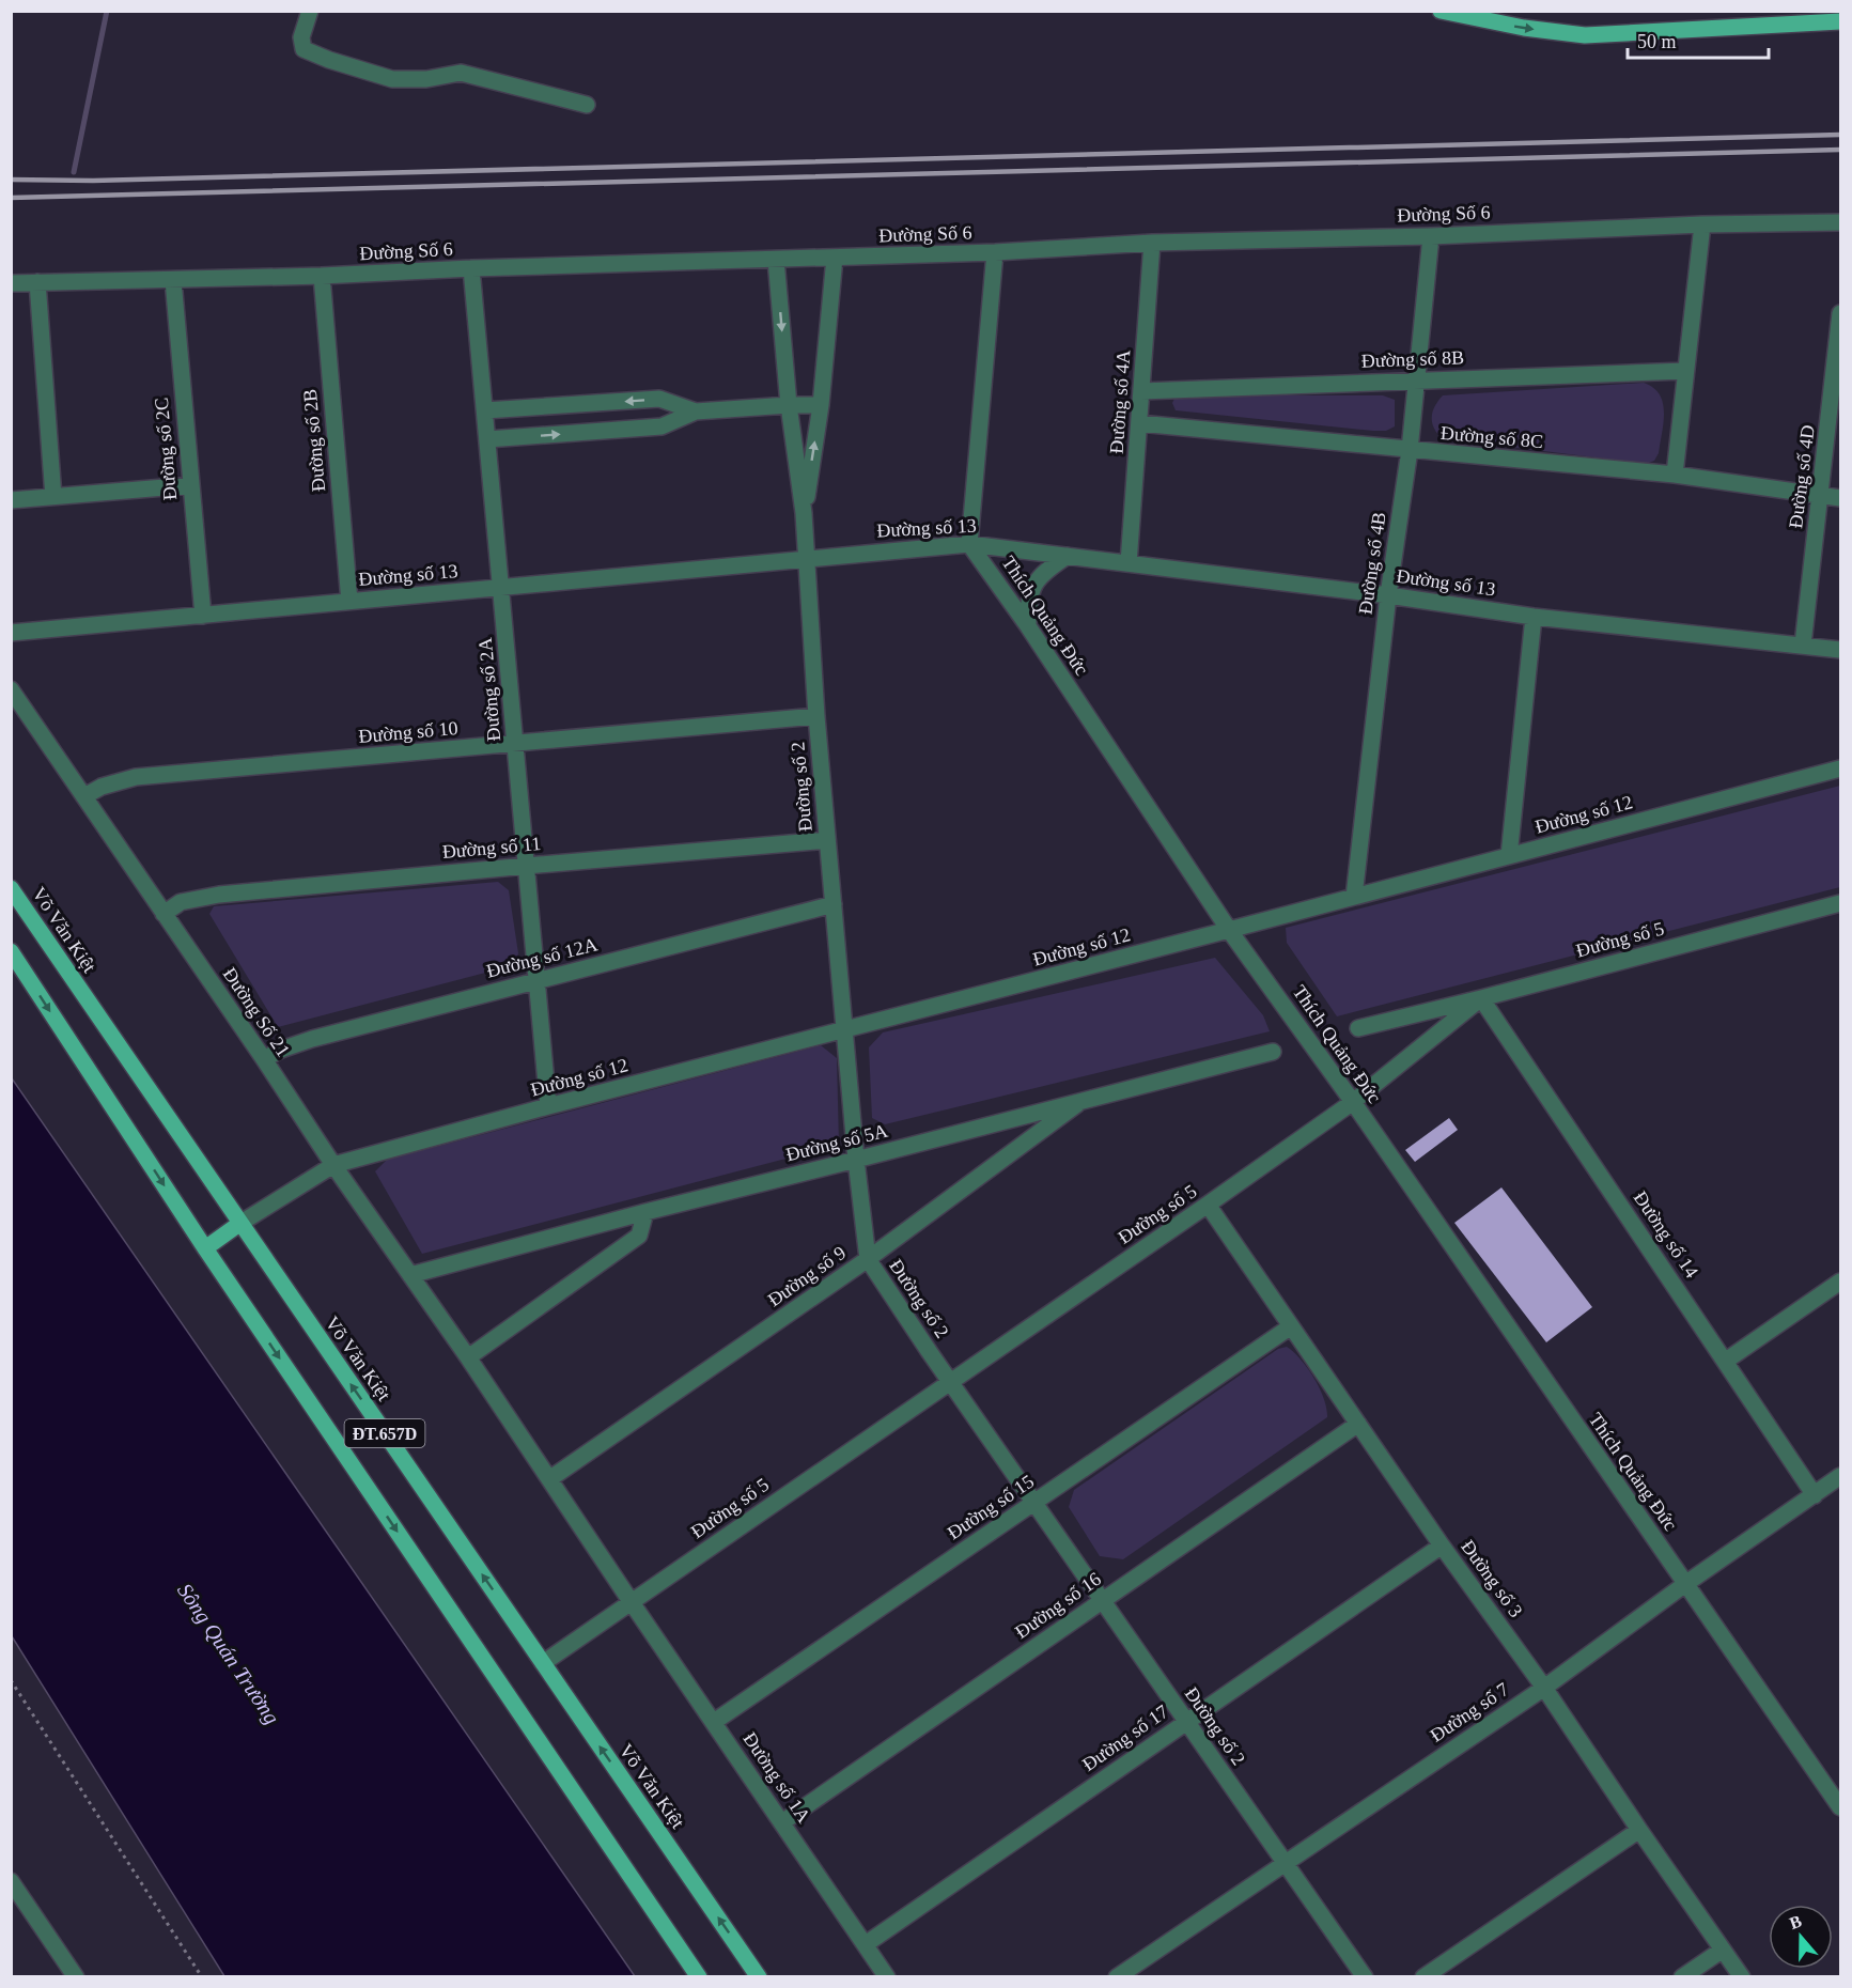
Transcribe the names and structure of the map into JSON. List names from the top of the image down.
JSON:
{
  "streets": {
    "main road": ["Võ Văn Kiệt", "ĐT.657D"],
    "street": [
      "Đường Số 6",
      "Đường số 8B",
      "Đường số 4A",
      "Đường số 8C",
      "Đường số 2B",
      "Đường số 2C",
      "Đường số 4D",
      "Đường số 13",
      "Đường số 4B",
      "Thích Quảng Đức",
      "Đường số 2A",
      "Đường số 10",
      "Đường số 2",
      "Đường số 12",
      "Đường số 11",
      "Đường số 5",
      "Đường số 12A",
      "Đường Số 21",
      "Đường số 5A",
      "Đường số 14",
      "Đường số 9",
      "Đường số 15",
      "Đường số 3",
      "Đường số 16",
      "Đường số 7",
      "Đường số 17",
      "Đường số 1A"
    ]
  },
  "crossings": [
    ["Đường Số 6", "Đường số 4A"],
    ["Đường Số 6", "Đường số 2B"],
    ["Đường Số 6", "Đường số 2C"],
    ["Đường Số 6", "Đường số 4B"],
    ["Đường Số 6", "Đường số 2A"],
    ["Đường Số 6", "Đường số 2"],
    ["Đường số 8B", "Đường số 4A"],
    ["Đường số 8B", "Đường số 4B"],
    ["Đường số 4A", "Đường số 8C"],
    ["Đường số 4A", "Đường số 13"],
    ["Đường số 8C", "Đường số 4D"],
    ["Đường số 8C", "Đường số 4B"],
    ["Đường số 2B", "Đường số 13"],
    ["Đường số 2C", "Đường số 13"],
    ["Đường số 4D", "Đường số 13"],
    ["Đường số 13", "Đường số 4B"],
    ["Đường số 13", "Thích Quảng Đức"],
    ["Đường số 13", "Đường số 2A"],
    ["Đường số 13", "Đường số 2"],
    ["Đường số 4B", "Đường số 12"],
    ["Thích Quảng Đức", "Đường số 12"],
    ["Thích Quảng Đức", "Đường số 5"],
    ["Thích Quảng Đức", "Đường số 7"],
    ["Đường số 2A", "Đường số 10"],
    ["Đường số 2A", "Đường số 12"],
    ["Đường số 2A", "Đường số 11"],
    ["Đường số 2A", "Đường số 12A"],
    ["Đường số 10", "Đường số 2"],
    ["Đường số 10", "Đường Số 21"],
    ["Đường số 2", "Đường số 12"],
    ["Đường số 2", "Đường số 11"],
    ["Đường số 2", "Đường số 5"],
    ["Đường số 2", "Đường số 12A"],
    ["Đường số 2", "Đường số 5A"],
    ["Đường số 2", "Đường số 9"],
    ["Đường số 2", "Đường số 15"],
    ["Đường số 2", "Đường số 16"],
    ["Đường số 2", "Đường số 7"],
    ["Đường số 2", "Đường số 17"],
    ["Đường số 12", "Võ Văn Kiệt"],
    ["Đường số 12", "Đường Số 21"],
    ["Đường số 11", "Đường Số 21"],
    ["Võ Văn Kiệt", "Đường số 5"],
    ["Đường số 5", "Đường số 14"],
    ["Đường số 5", "Đường số 3"],
    ["Đường số 5", "Đường số 1A"],
    ["Đường số 12A", "Đường Số 21"],
    ["Đường Số 21", "Đường số 5A"],
    ["Đường số 5A", "Đường số 9"],
    ["Đường số 14", "Đường số 7"],
    ["Đường số 15", "Đường số 3"],
    ["Đường số 15", "Đường số 1A"],
    ["Đường số 3", "Đường số 16"],
    ["Đường số 3", "Đường số 7"],
    ["Đường số 3", "Đường số 17"],
    ["Đường số 16", "Đường số 1A"],
    ["Đường số 17", "Đường số 1A"]
  ],
  "water": ["Sông Quán Trường"],
  "scale_bar": "50 m",
  "north": "top"
}
